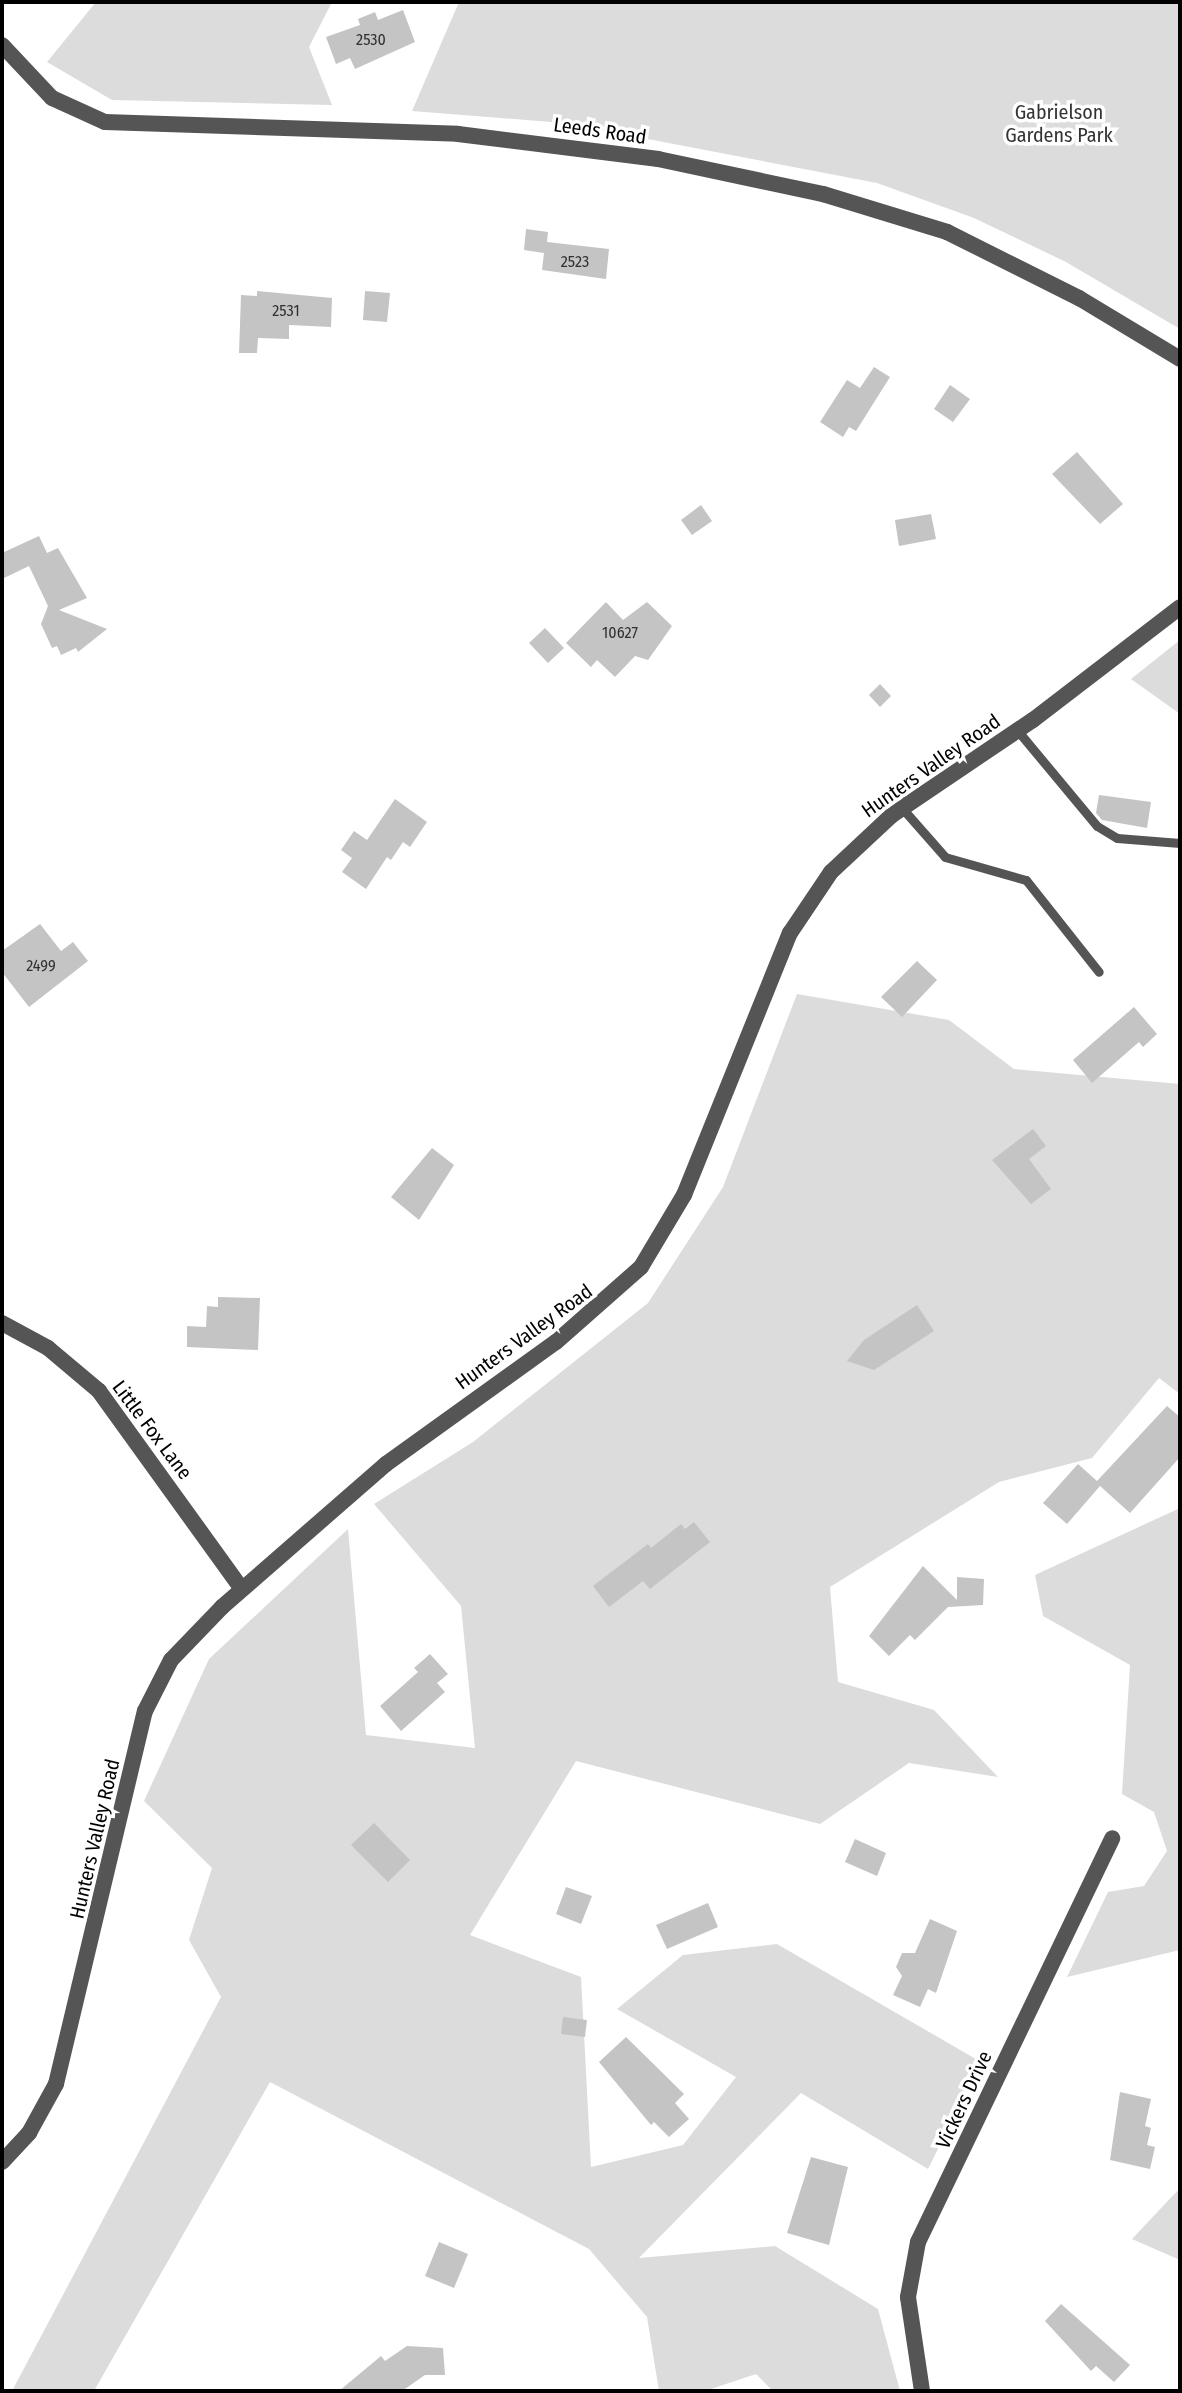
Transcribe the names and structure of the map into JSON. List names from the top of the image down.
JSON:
{
  "streets": {
    "street": [
      "Leeds Road",
      "Hunters Valley Road",
      "Little Fox Lane",
      "Vickers Drive"
    ]
  },
  "crossings": [
    ["Hunters Valley Road", "Little Fox Lane"]
  ],
  "parks": ["Gabrielson Gardens Park"],
  "house_numbers": [
    "2530",
    "2523",
    "2531",
    "10627",
    "2499"
  ]
}
